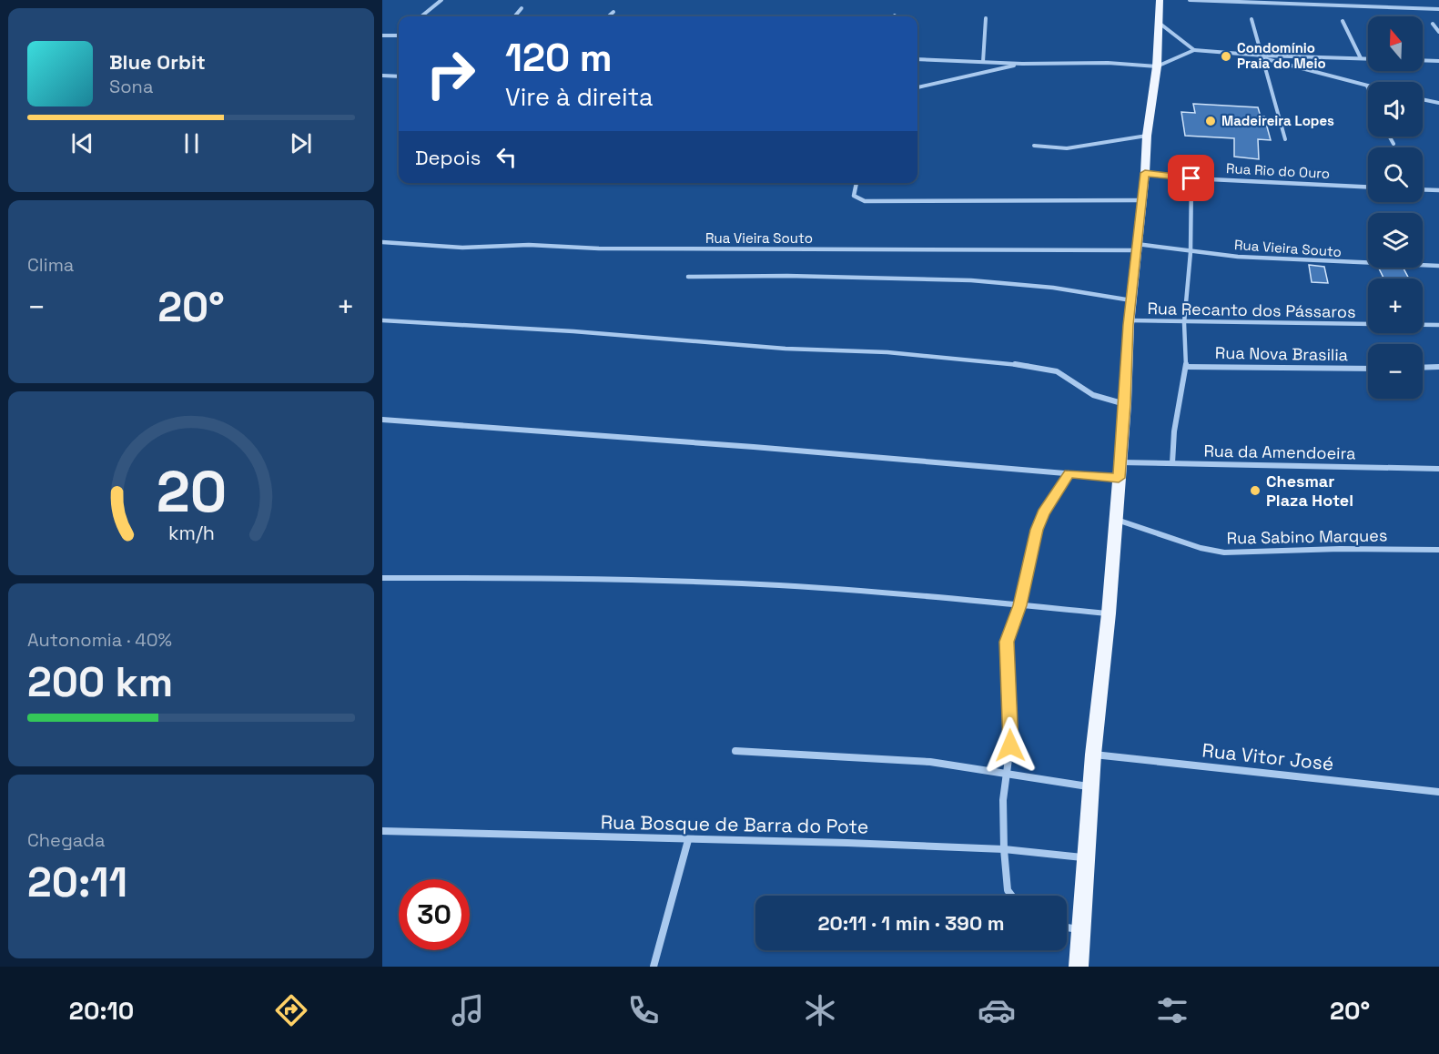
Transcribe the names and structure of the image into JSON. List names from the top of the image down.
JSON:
{
  "streets": {
    "street": [
      "Rua Rio do Ouro",
      "Rua Vieira Souto",
      "Rua Recanto dos Pássaros",
      "Rua Nova Brasilia",
      "Rua da Amendoeira",
      "Rua Sabino Marques",
      "Rua Vitor José",
      "Rua Bosque de Barra do Pote"
    ]
  },
  "places": ["Condomínio Praia do Meio", "Madeireira Lopes", "Chesmar Plaza Hotel"],
  "north": "top",
  "page": {
    "map_buttons": ["+", "−"],
    "turn": ["120 m", "Vire à direita"],
    "song": ["Blue Orbit", "Sona"],
    "then": "Depois",
    "tile": [
      "Clima",
      ["Autonomia · 40%", "200 km"],
      ["Chegada", "20:11"]
    ],
    "heat": ["−", "20°", "+"],
    "limit": "30",
    "trip": "20:11 · 1 min · 390 m",
    "tabs": ["20:10", "20°"],
    "gauge": ["20", "km/h"]
  }
}
